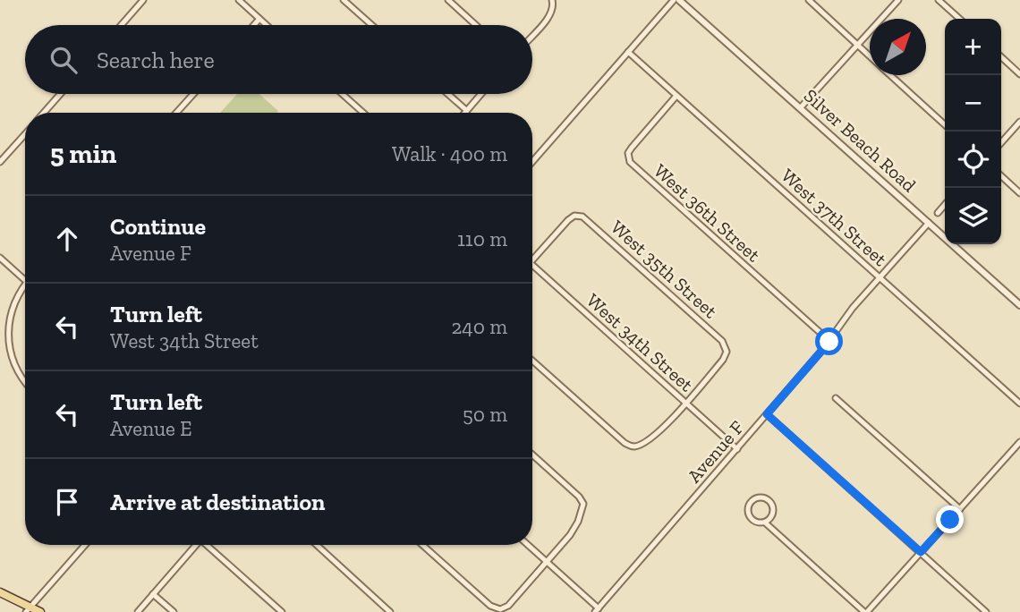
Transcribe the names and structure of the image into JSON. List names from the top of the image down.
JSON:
{
  "streets": {
    "street": [
      "Silver Beach Road",
      "West 36th Street",
      "West 37th Street",
      "West 35th Street",
      "West 34th Street",
      "Avenue F"
    ]
  },
  "crossings": [
    ["Silver Beach Road", "Avenue F"],
    ["West 36th Street", "West 37th Street"],
    ["West 36th Street", "Avenue F"],
    ["West 37th Street", "Avenue F"],
    ["West 35th Street", "West 34th Street"],
    ["West 34th Street", "Avenue F"]
  ],
  "north": "top right",
  "page": {
    "map_buttons": ["+", "−"],
    "search": "Search here",
    "heading": ["5 min", "Walk · 400 m"],
    "list": [
      ["Continue", "Avenue F", "110 m"],
      ["Turn left", "West 34th Street", "240 m"],
      ["Turn left", "Avenue E", "50 m"],
      "Arrive at destination"
    ]
  }
}
